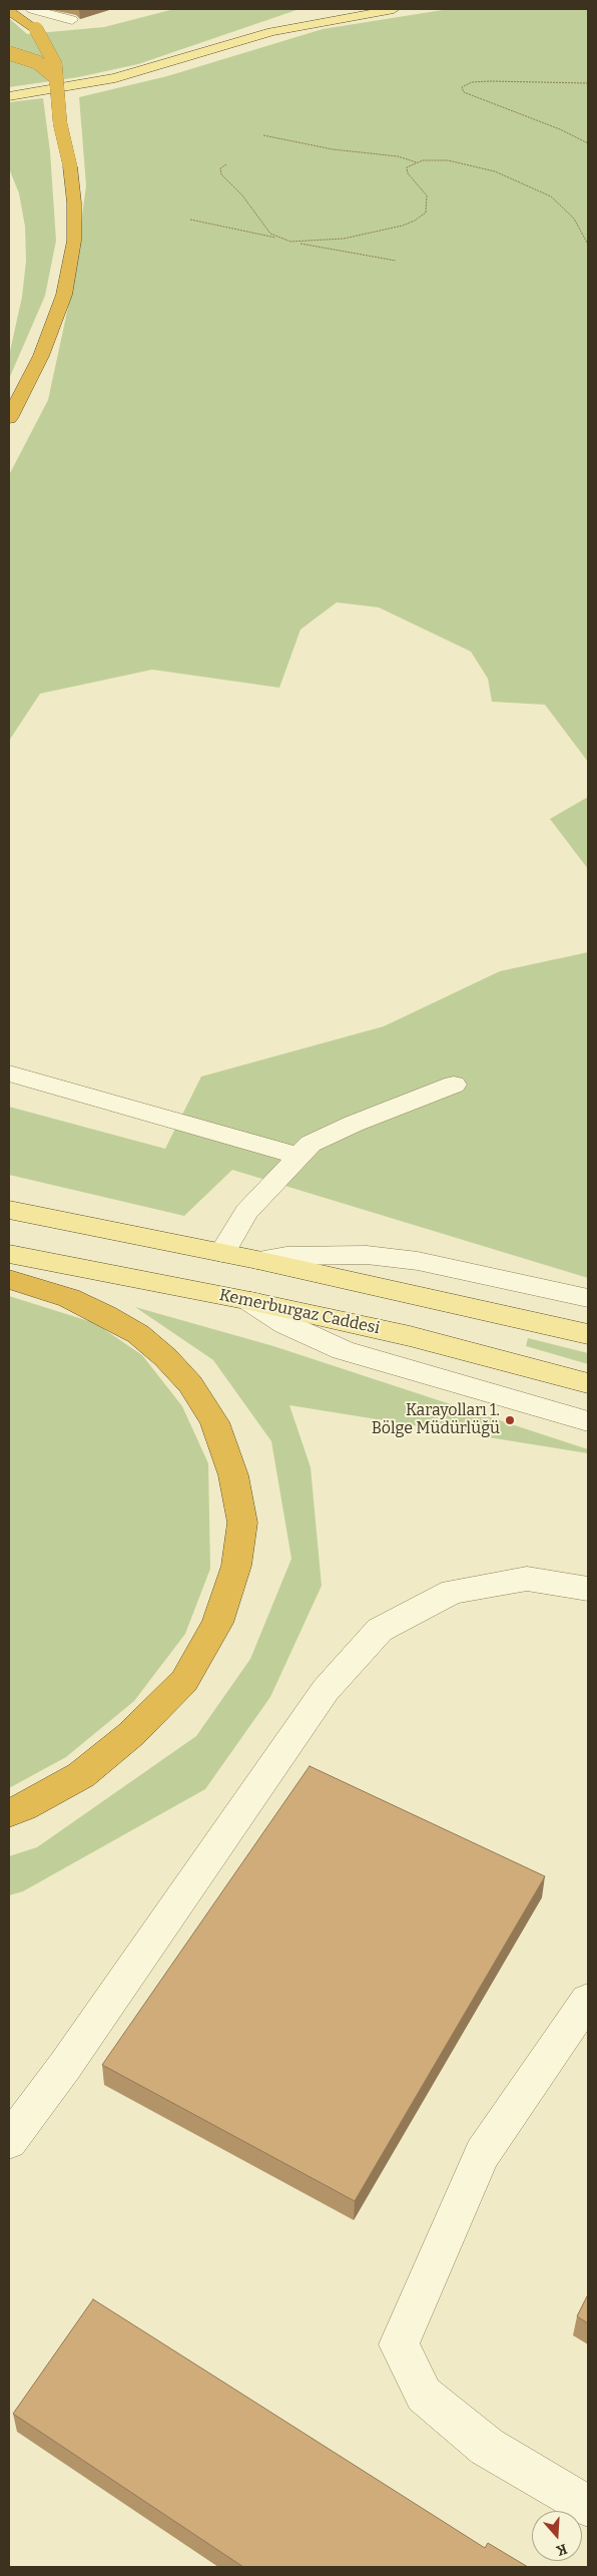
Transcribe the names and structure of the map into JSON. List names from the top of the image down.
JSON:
{
  "streets": {
    "main road": ["Kemerburgaz Caddesi"]
  },
  "places": ["Karayolları 1. Bölge Müdürlüğü"],
  "north": "bottom"
}
